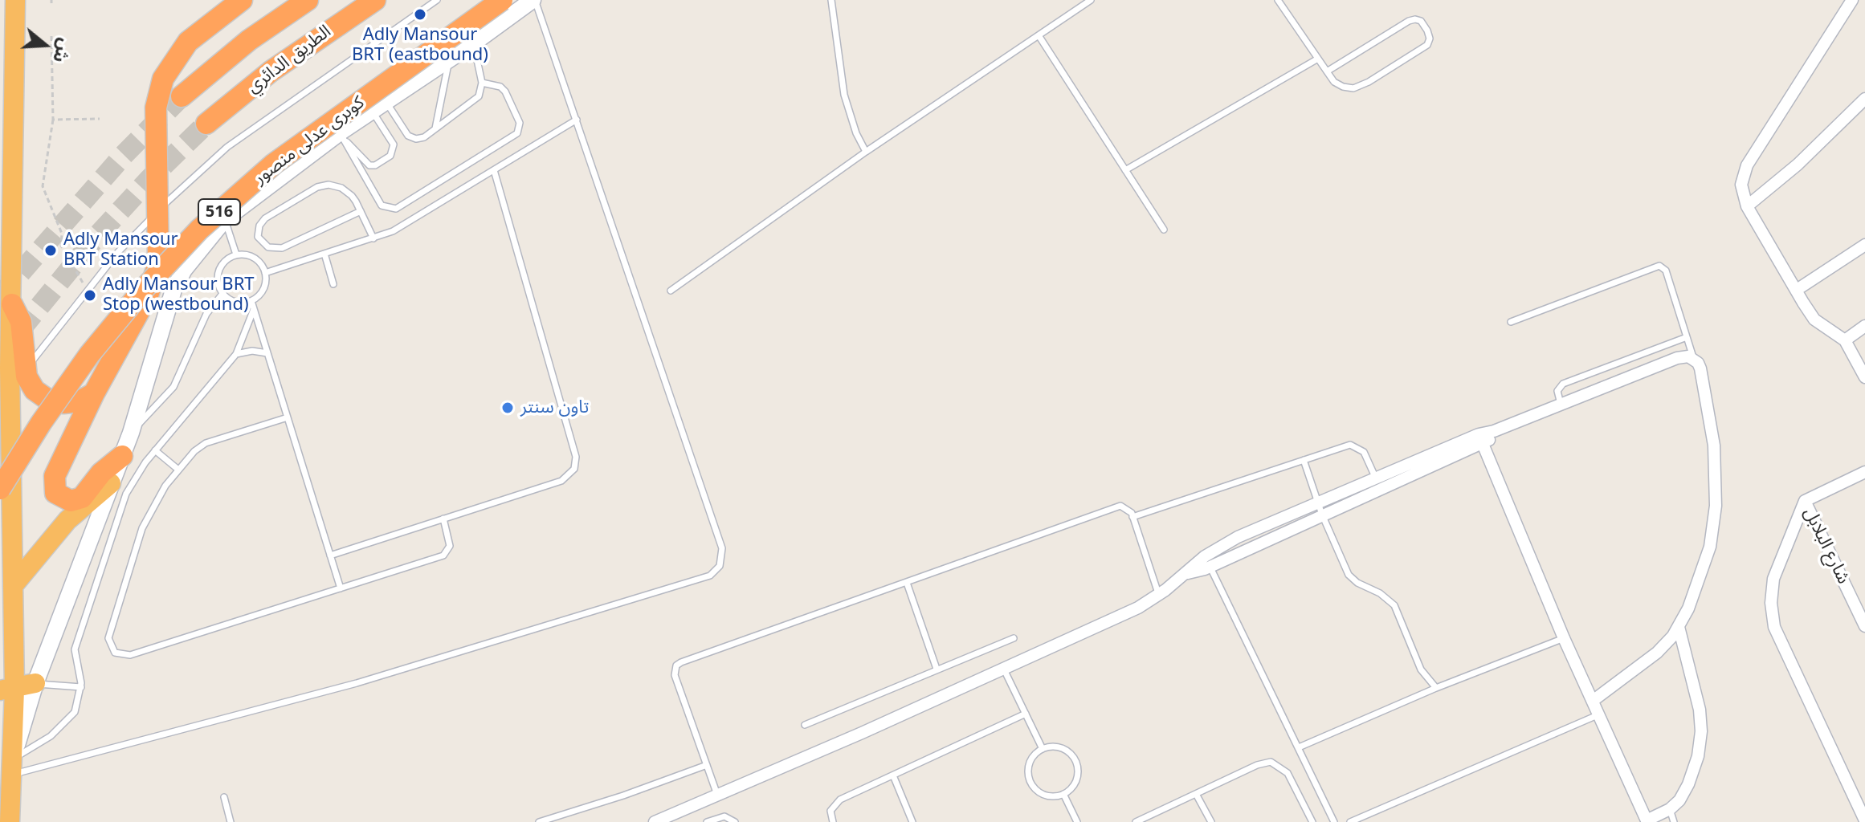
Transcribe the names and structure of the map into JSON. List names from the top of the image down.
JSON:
{
  "streets": {
    "highway": ["الطريق الدائري", "كوبرى عدلى منصور", "516"],
    "street": ["شارع البلابل"]
  },
  "places": [
    "Adly Mansour BRT (eastbound)",
    "Adly Mansour BRT Station",
    "Adly Mansour BRT Stop (westbound)",
    "تاون سنتر"
  ],
  "north": "right"
}
